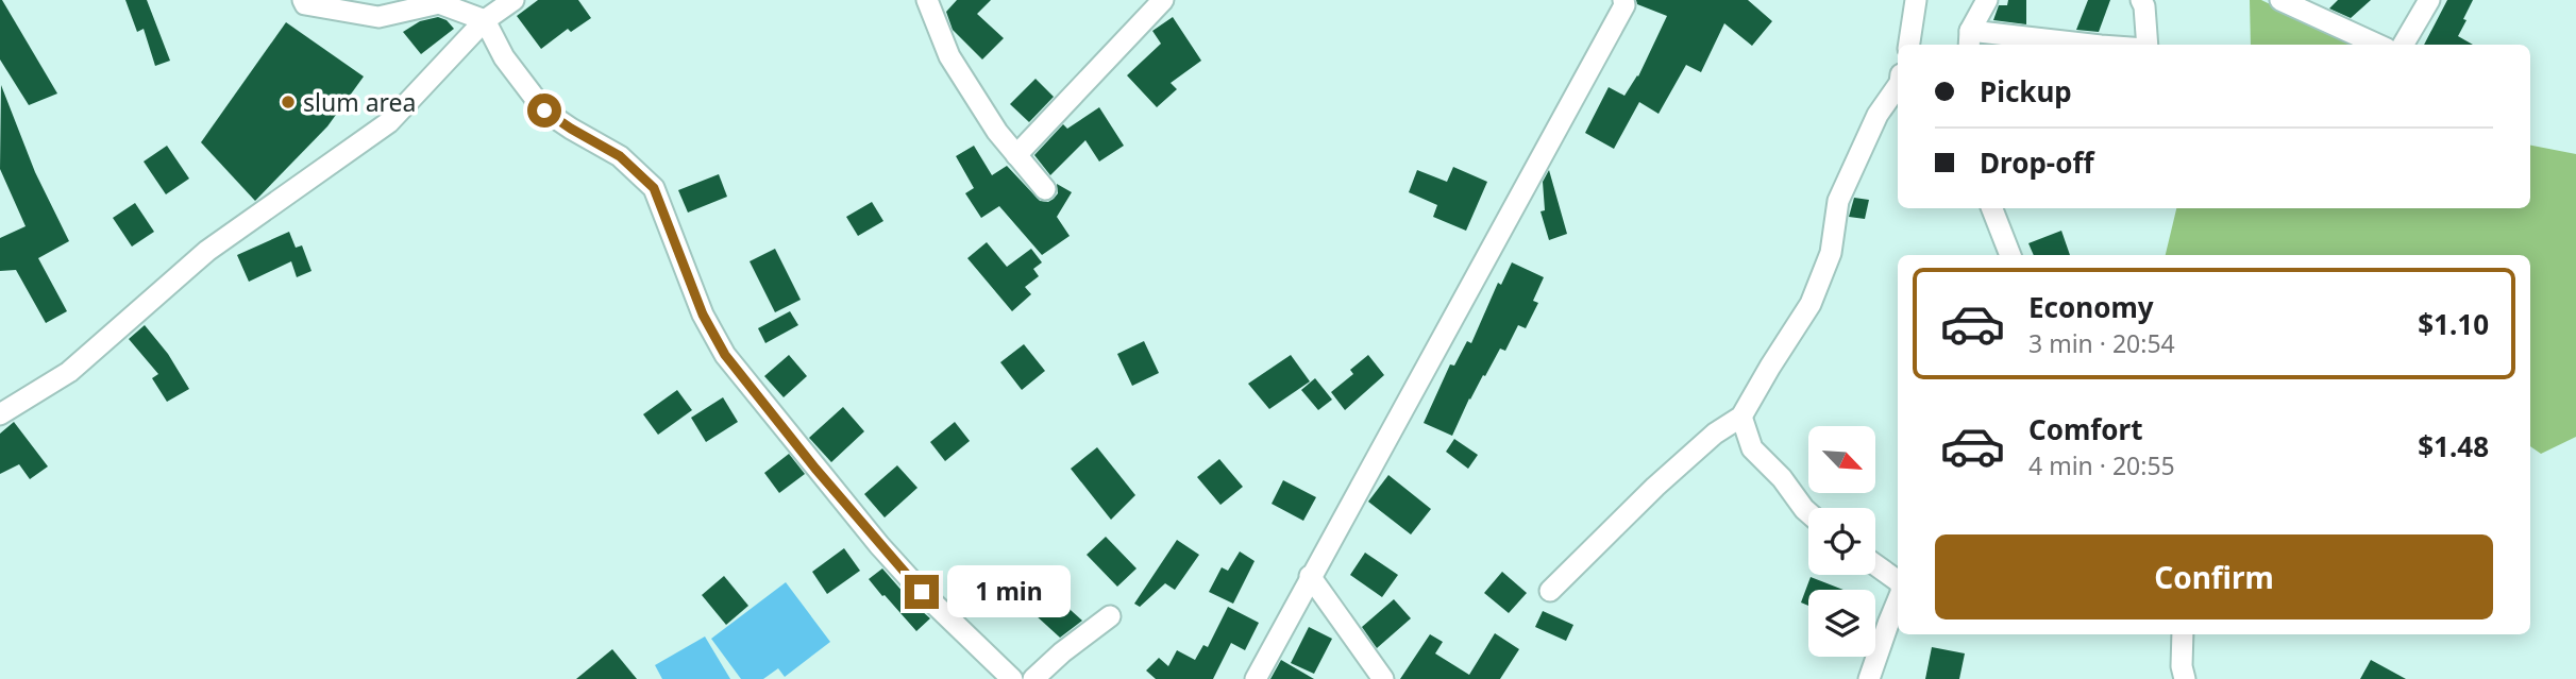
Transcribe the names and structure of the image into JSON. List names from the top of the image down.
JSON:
{
  "places": ["slum area"],
  "north": "bottom right",
  "page": {
    "banner": ["Pickup", "Drop-off"],
    "list": [
      {
        "name": "Economy",
        "note": "3 min · 20:54",
        "value": "$1.10"
      },
      {
        "name": "Comfort",
        "note": "4 min · 20:55",
        "value": "$1.48"
      }
    ],
    "buttons": "Confirm",
    "bubble": "1 min"
  }
}
